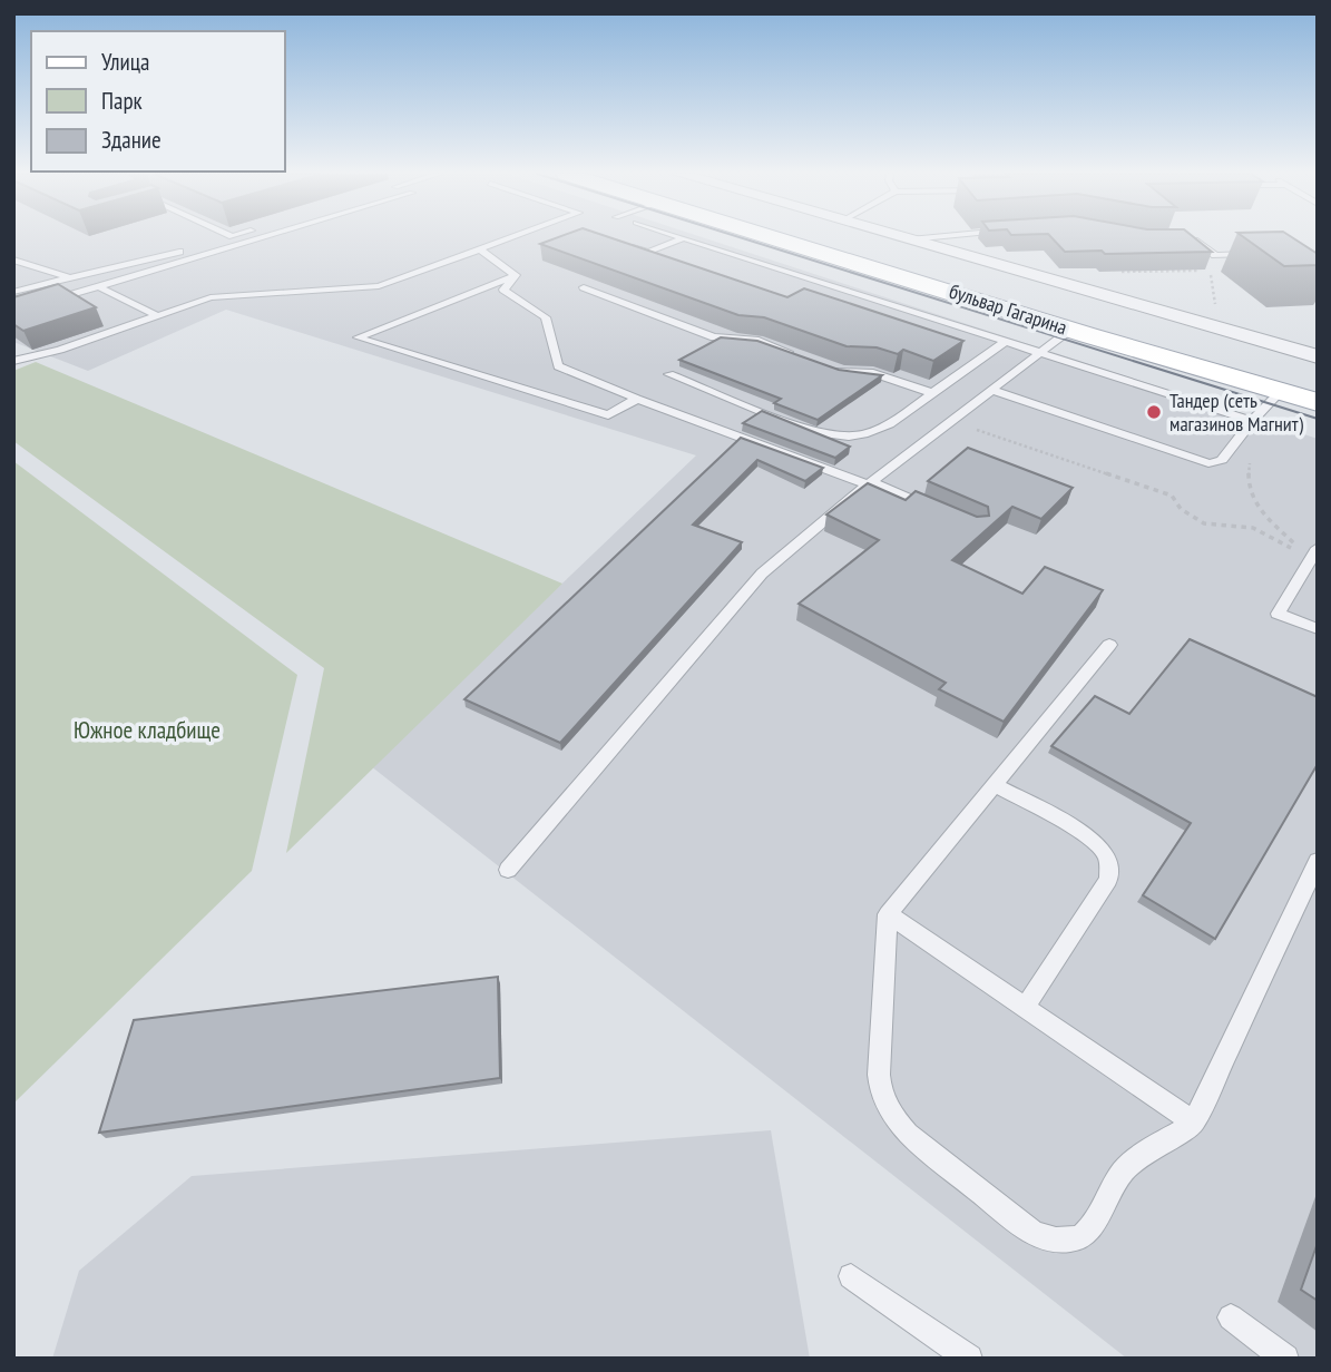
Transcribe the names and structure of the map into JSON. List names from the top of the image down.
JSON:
{
  "streets": {
    "main road": ["бульвар Гагарина"]
  },
  "parks": ["Южное кладбище"],
  "places": ["Тандер (сеть магазинов Магнит)"],
  "legend": ["Улица", "Парк", "Здание"]
}
